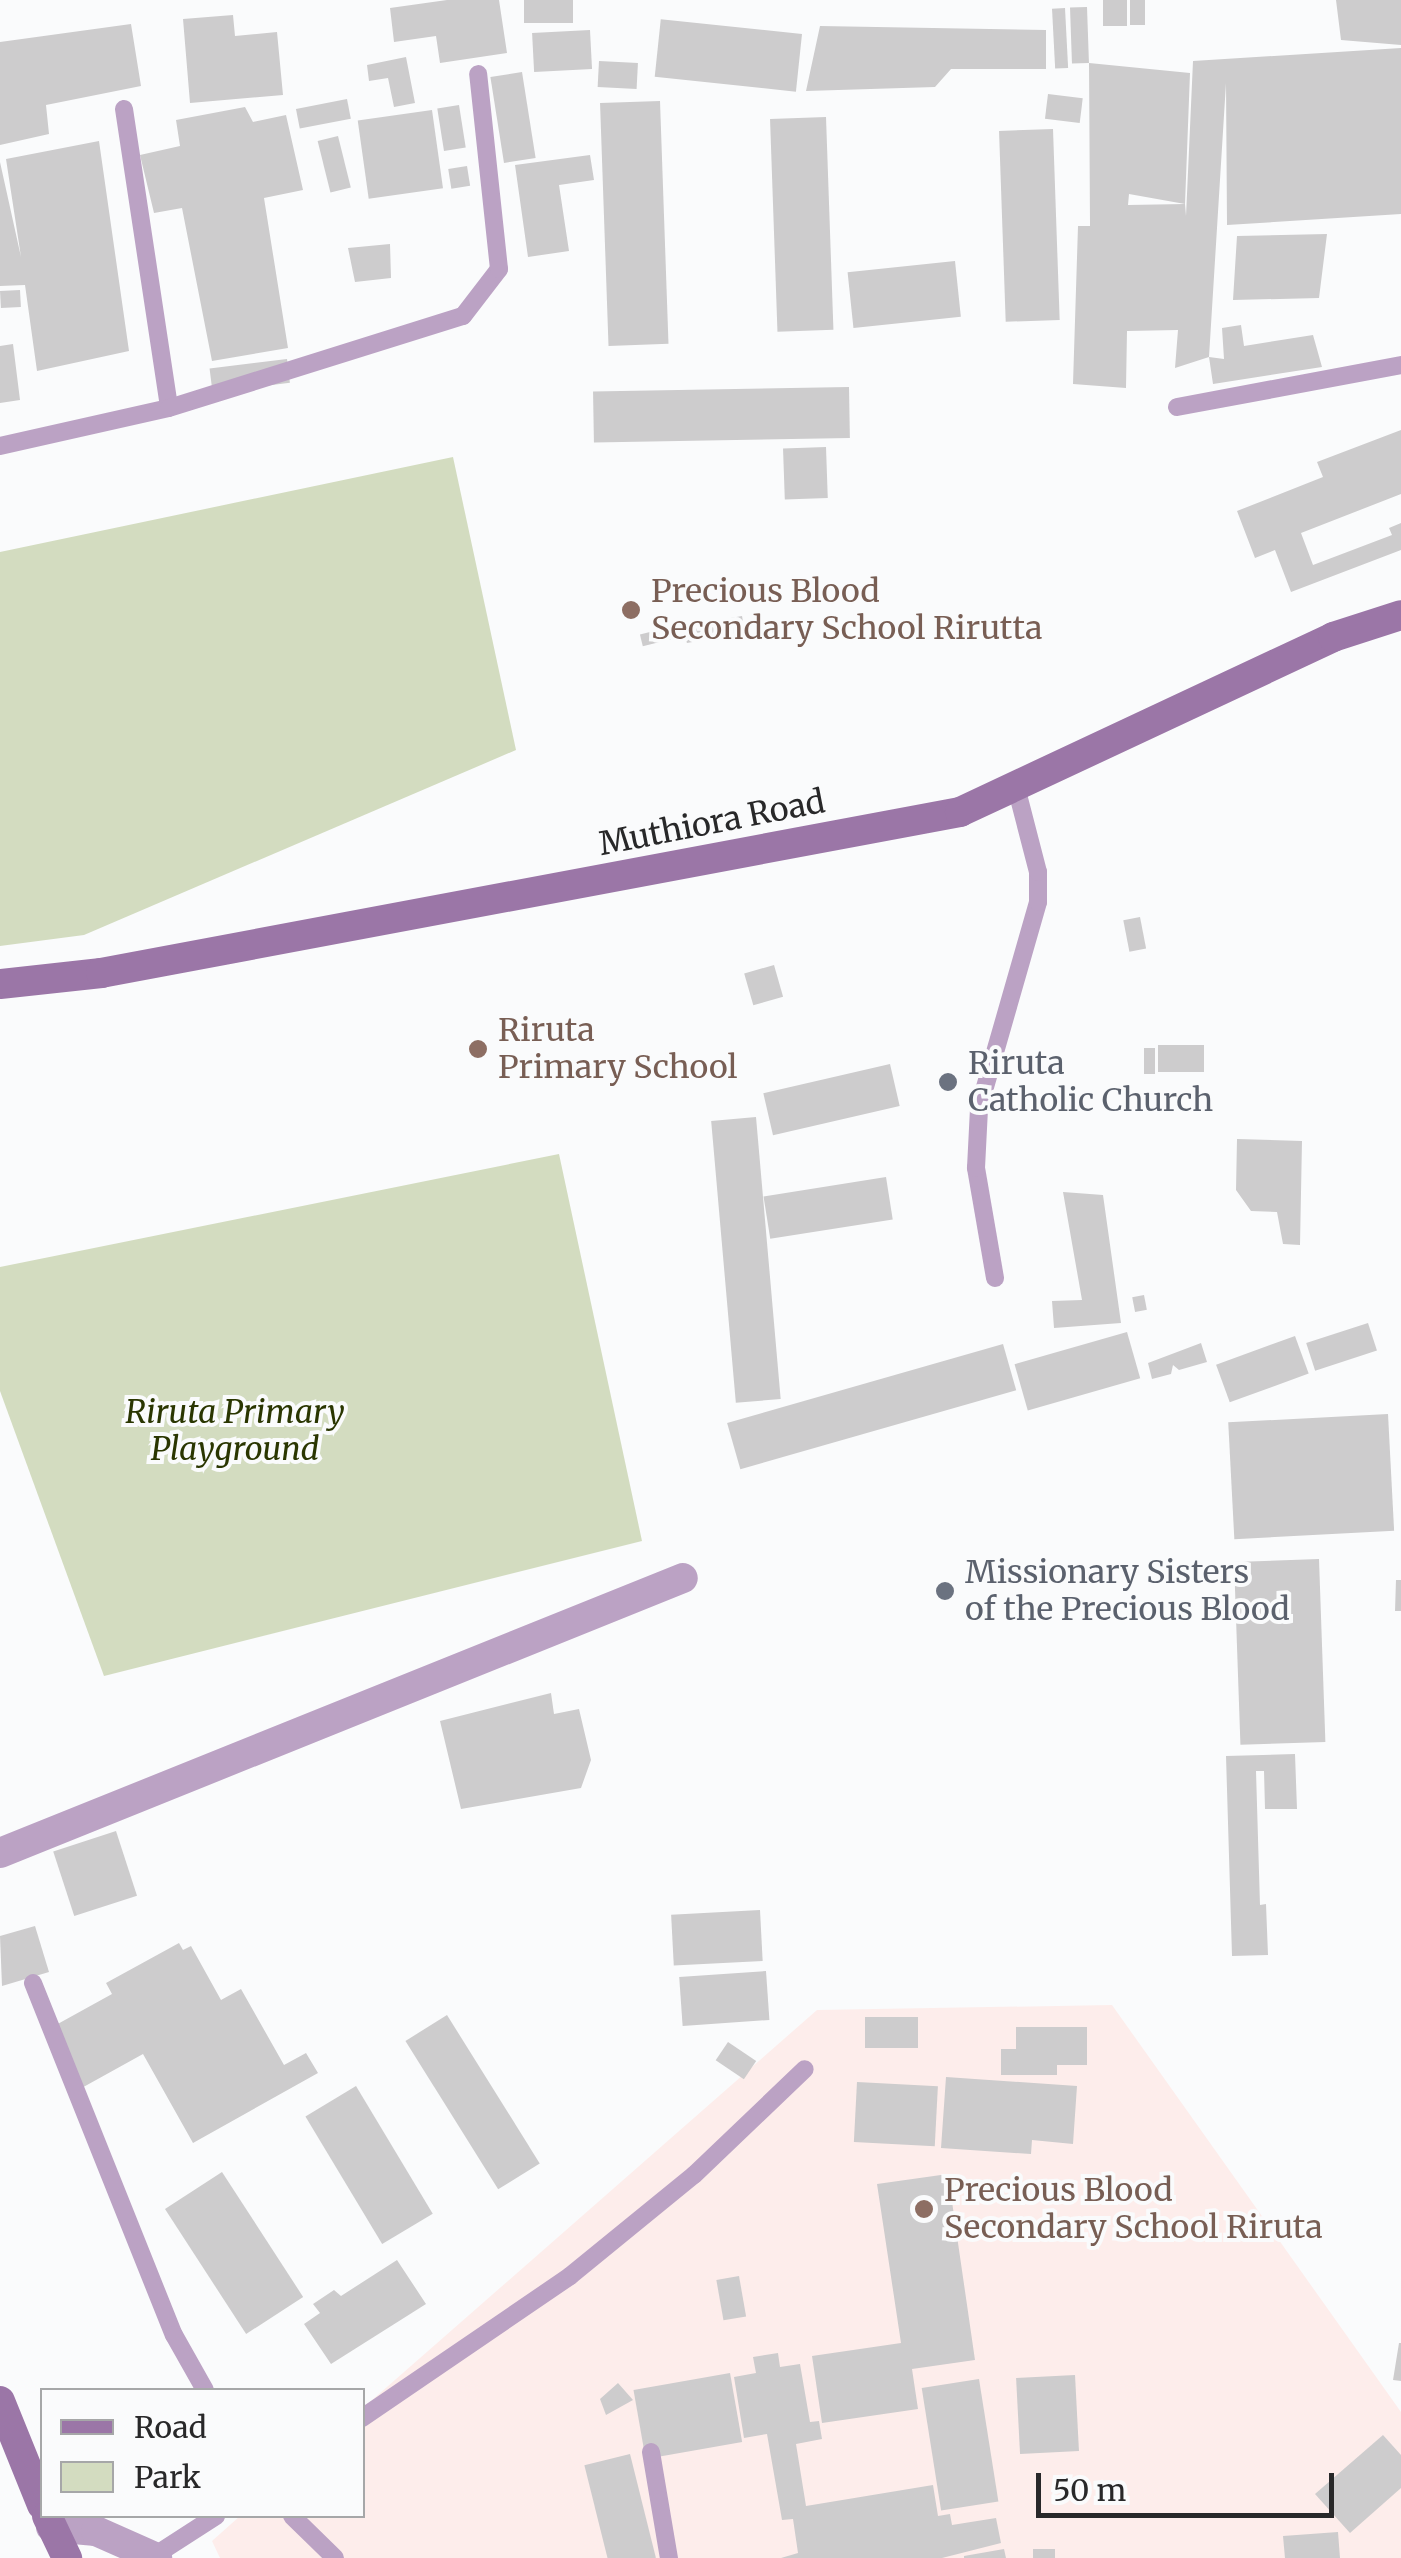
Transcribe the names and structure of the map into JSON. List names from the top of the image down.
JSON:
{
  "streets": {
    "street": ["Muthiora Road"]
  },
  "parks": ["Riruta Primary Playground"],
  "places": [
    "Precious Blood Secondary School Rirutta",
    "Riruta Primary School",
    "Riruta Catholic Church",
    "Missionary Sisters of the Precious Blood",
    "Precious Blood Secondary School Riruta"
  ],
  "legend": ["Road", "Park"],
  "scale_bar": "50 m"
}
